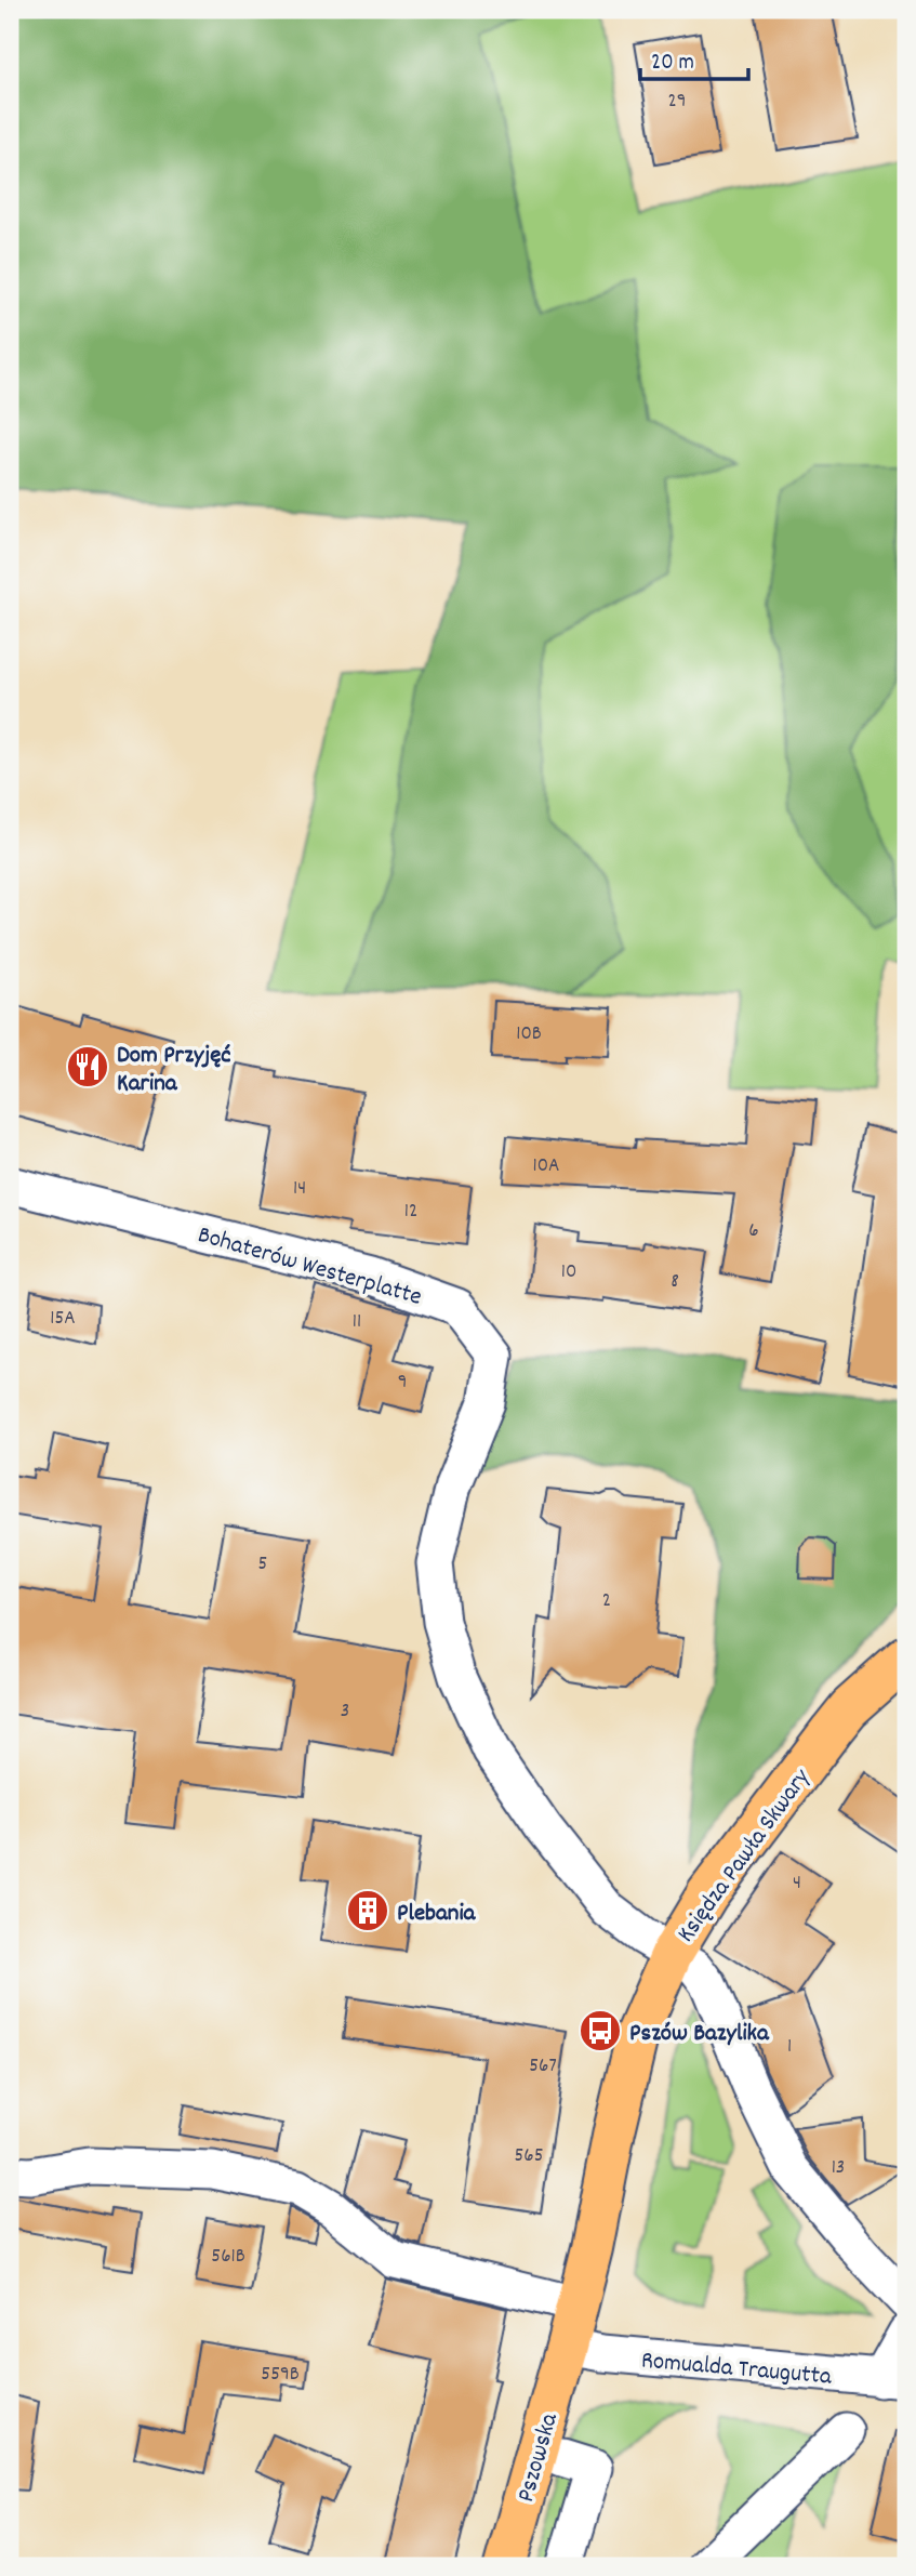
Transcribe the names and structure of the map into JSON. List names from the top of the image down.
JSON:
{
  "streets": {
    "main road": ["Księdza Pawła Skwary", "Pszowska"],
    "street": ["Bohaterów Westerplatte", "Romualda Traugutta"]
  },
  "crossings": [
    ["Bohaterów Westerplatte", "Księdza Pawła Skwary"],
    ["Księdza Pawła Skwary", "Romualda Traugutta"],
    ["Księdza Pawła Skwary", "Pszowska"],
    ["Romualda Traugutta", "Pszowska"]
  ],
  "places": {
    "restaurant": ["Dom Przyjęć Karina"],
    "building": ["Plebania"],
    "bus stop": ["Pszów Bazylika"]
  },
  "house_numbers": [
    "29",
    "10B",
    "10A",
    "14",
    "12",
    "6",
    "10",
    "8",
    "15A",
    "11",
    "9",
    "5",
    "2",
    "3",
    "4",
    "1",
    "567",
    "565",
    "13",
    "561B",
    "559B"
  ],
  "scale_bar": "20 m"
}
